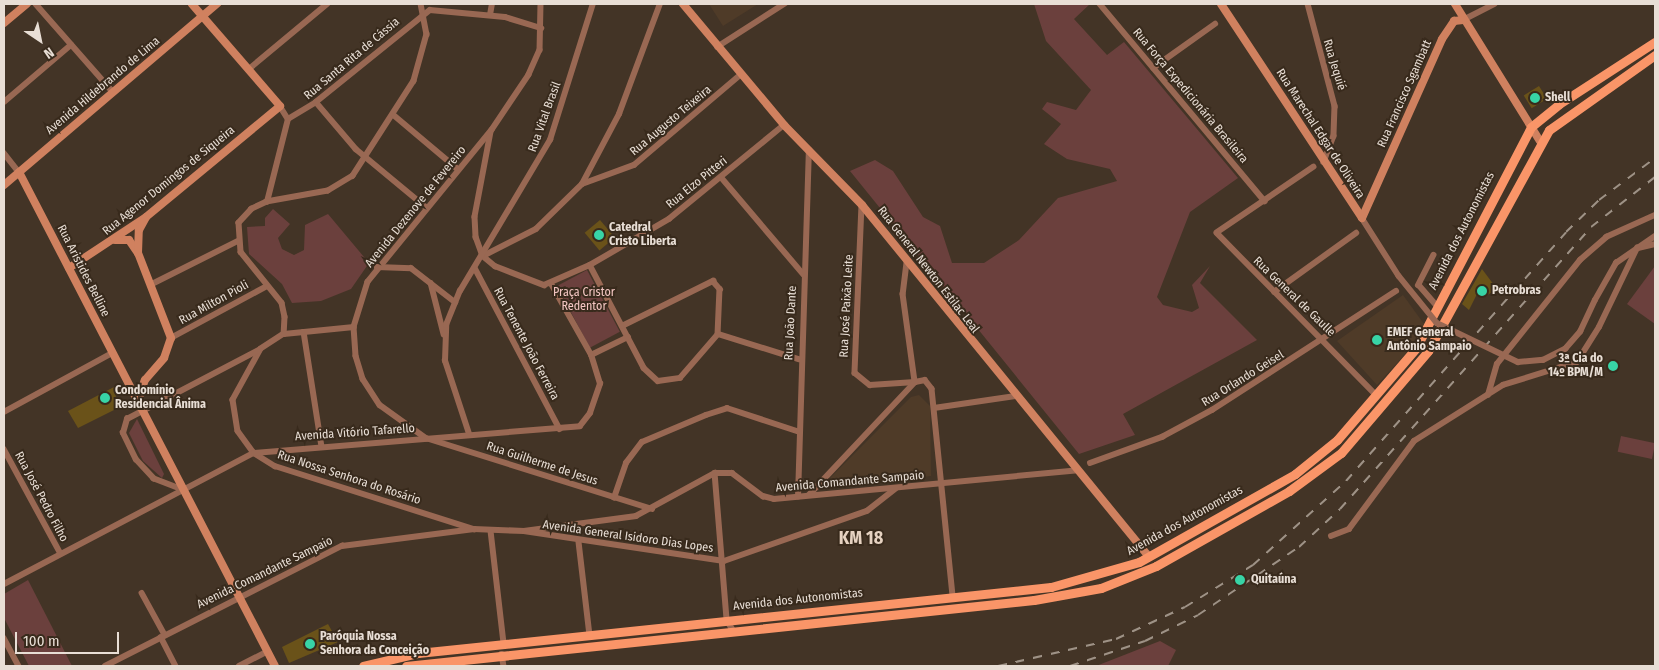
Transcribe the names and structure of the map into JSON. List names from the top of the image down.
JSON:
{
  "streets": {
    "main road": ["Avenida dos Autonomistas"],
    "street": [
      "Rua Santa Rita de Cássia",
      "Rua Jequié",
      "Avenida Hildebrando de Lima",
      "Rua Francisco Sgambatt",
      "Rua Força Expedicionária Brasileira",
      "Rua Vital Brasil",
      "Rua Augusto Teixeira",
      "Rua Marechal Edgar de Oliveira",
      "Rua Agenor Domingos de Siqueira",
      "Rua Elzo Pitteri",
      "Avenida Dezenove de Fevereiro",
      "Rua General Newton Estilac Leal",
      "Rua Aristides Belline",
      "Rua General de Gaulle",
      "Rua Milton Pioli",
      "Rua José Paixão Leite",
      "Rua João Dante",
      "Rua Tenente João Ferreira",
      "Rua Orlando Geisel",
      "Avenida Vitório Tafarello",
      "Rua Guilherme de Jesus",
      "Rua Nossa Senhora do Rosário",
      "Avenida Comandante Sampaio",
      "Rua José Pedro Filho",
      "Avenida General Isidoro Dias Lopes"
    ]
  },
  "crossings": [
    ["Rua Jequié", "Rua Marechal Edgar de Oliveira"],
    ["Avenida Hildebrando de Lima", "Rua Aristides Belline"],
    ["Rua Francisco Sgambatt", "Rua Marechal Edgar de Oliveira"],
    ["Rua Força Expedicionária Brasileira", "Rua General de Gaulle"],
    ["Rua Vital Brasil", "Rua Tenente João Ferreira"],
    ["Rua Augusto Teixeira", "Rua General Newton Estilac Leal"],
    ["Rua Agenor Domingos de Siqueira", "Rua Aristides Belline"],
    ["Rua Elzo Pitteri", "Rua General Newton Estilac Leal"],
    ["Rua Elzo Pitteri", "Avenida Vitório Tafarello"],
    ["Avenida Dezenove de Fevereiro", "Avenida Vitório Tafarello"],
    ["Avenida Dezenove de Fevereiro", "Rua Guilherme de Jesus"],
    ["Avenida dos Autonomistas", "Rua General Newton Estilac Leal"],
    ["Avenida dos Autonomistas", "Rua General de Gaulle"],
    ["Rua General Newton Estilac Leal", "Rua José Paixão Leite"],
    ["Rua General Newton Estilac Leal", "Rua João Dante"],
    ["Rua General Newton Estilac Leal", "Avenida Comandante Sampaio"],
    ["Rua Aristides Belline", "Avenida Vitório Tafarello"],
    ["Rua Aristides Belline", "Avenida Comandante Sampaio"],
    ["Rua General de Gaulle", "Rua Orlando Geisel"],
    ["Rua João Dante", "Avenida Comandante Sampaio"],
    ["Rua Tenente João Ferreira", "Avenida Vitório Tafarello"],
    ["Avenida Vitório Tafarello", "Rua Guilherme de Jesus"],
    ["Avenida Vitório Tafarello", "Rua Nossa Senhora do Rosário"],
    ["Avenida Vitório Tafarello", "Rua José Pedro Filho"],
    ["Rua Nossa Senhora do Rosário", "Avenida Comandante Sampaio"],
    ["Rua Nossa Senhora do Rosário", "Avenida General Isidoro Dias Lopes"],
    ["Avenida Comandante Sampaio", "Avenida General Isidoro Dias Lopes"]
  ],
  "districts": ["KM 18"],
  "parks": ["Praça Cristor Redentor"],
  "places": [
    "Shell",
    "Catedral Cristo Liberta",
    "Petrobras",
    "EMEF General Antônio Sampaio",
    "3ª Cia do 14º BPM/M",
    "Condomínio Residencial Ânima",
    "Quitaúna",
    "Paróquia Nossa Senhora da Conceição"
  ],
  "scale_bar": "100 m",
  "north": "bottom right"
}
